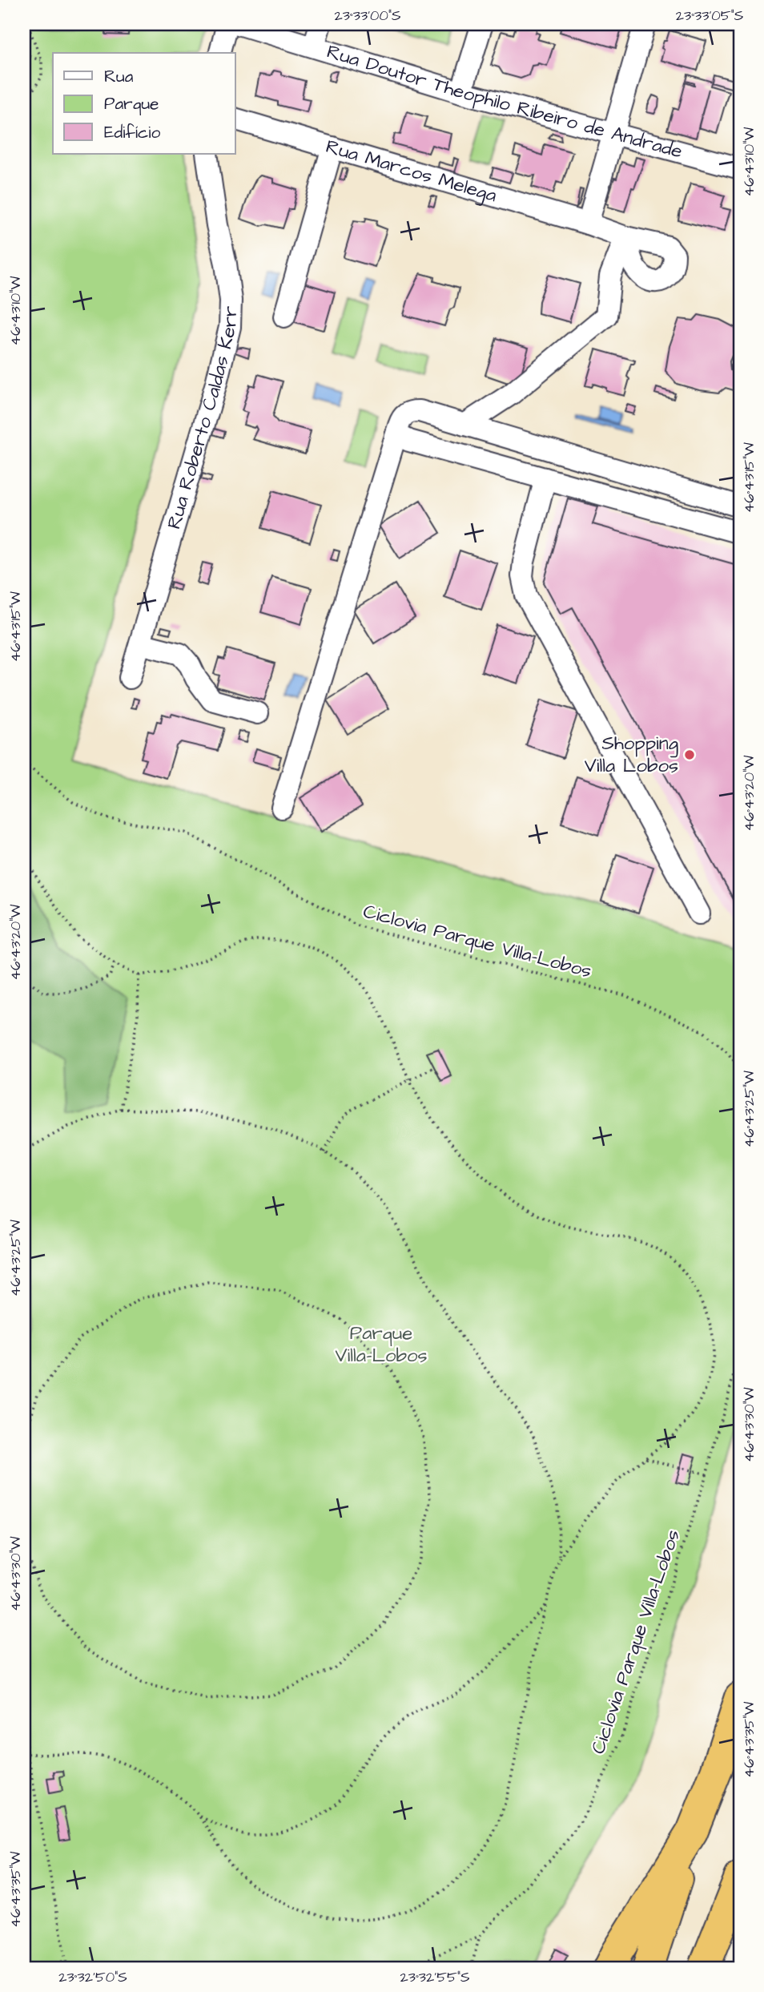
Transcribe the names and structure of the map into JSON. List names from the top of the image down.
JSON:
{
  "streets": {
    "street": ["Rua Doutor Theophilo Ribeiro de Andrade", "Rua Marcos Melega", "Rua Roberto Caldas Kerr"],
    "path": ["Ciclovia Parque Villa-Lobos"]
  },
  "parks": ["Parque Villa-Lobos"],
  "places": ["Shopping Villa Lobos"],
  "legend": ["Rua", "Parque", "Edifício"],
  "coordinates": [
    "23°33'00\"S",
    "23°33'05\"S",
    "46°43'10\"W",
    "46°43'15\"W",
    "46°43'20\"W",
    "46°43'25\"W",
    "46°43'30\"W",
    "46°43'35\"W",
    "23°32'50\"S",
    "23°32'55\"S"
  ]
}
